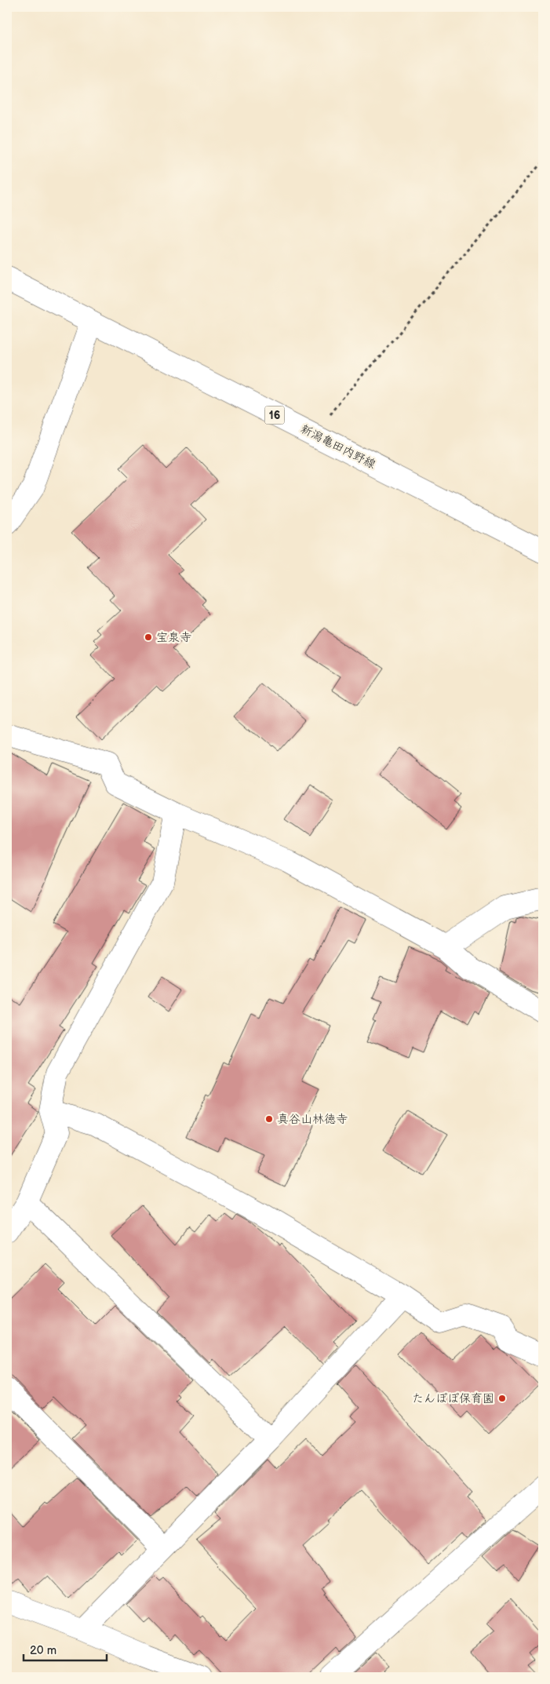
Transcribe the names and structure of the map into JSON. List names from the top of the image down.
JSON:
{
  "streets": {
    "street": ["16", "新潟亀田内野線"]
  },
  "places": ["宝泉寺", "真谷山林徳寺", "たんぽぽ保育園"],
  "scale_bar": "20 m"
}
